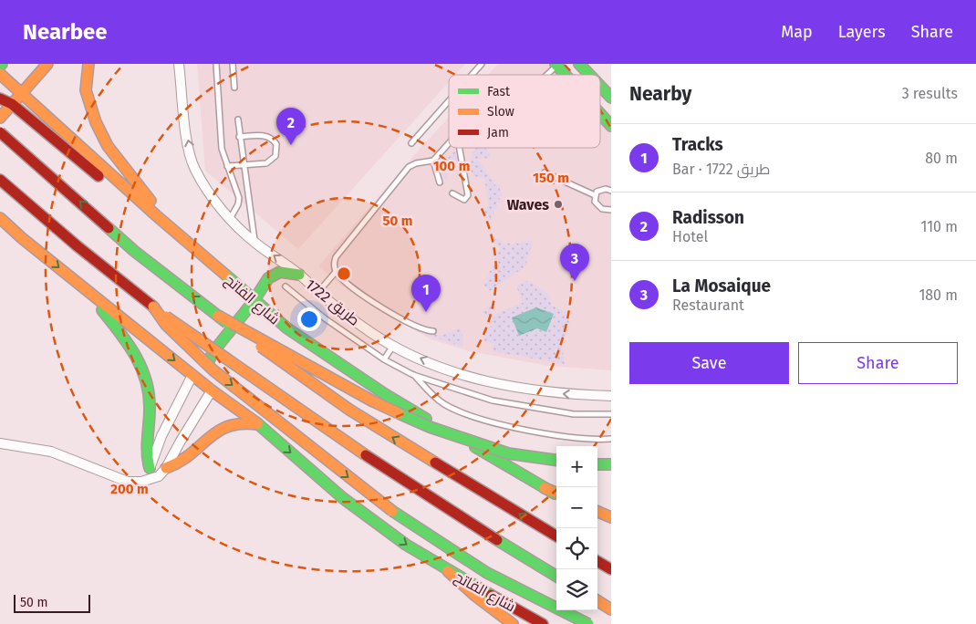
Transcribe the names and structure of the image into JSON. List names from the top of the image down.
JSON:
{
  "streets": {
    "main road": ["شارع الفاتح"],
    "street": ["طريق 1722"]
  },
  "one_way": ["طريق 1722"],
  "places": ["Waves"],
  "legend": ["Fast", "Slow", "Jam"],
  "scale_bar": "50 m",
  "page": {
    "header": "Nearbee",
    "nav": ["Map", "Layers", "Share"],
    "heading": ["Nearby", "3 results"],
    "pins": ["2", "3", "1"],
    "list": [
      {
        "mark": "1",
        "name": "Tracks",
        "note": "Bar · طريق 1722",
        "value": "80 m"
      },
      {
        "mark": "2",
        "name": "Radisson",
        "note": "Hotel",
        "value": "110 m"
      },
      {
        "mark": "3",
        "name": "La Mosaique",
        "note": "Restaurant",
        "value": "180 m"
      }
    ],
    "buttons": ["Save", "Share"],
    "map_buttons": ["+", "−"],
    "scale": "50 m"
  },
  "rings": [
    "100 m",
    "150 m",
    "50 m",
    "200 m"
  ]
}
